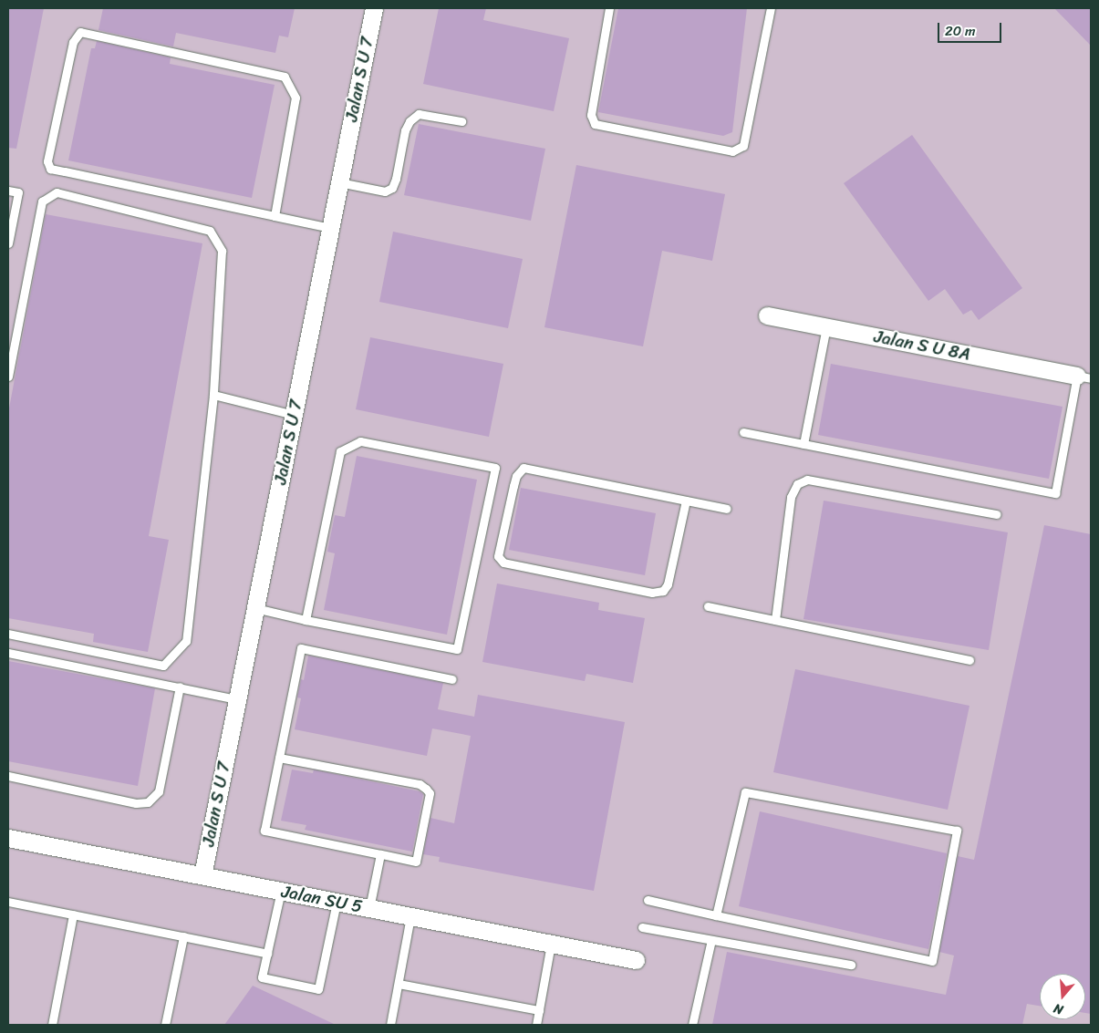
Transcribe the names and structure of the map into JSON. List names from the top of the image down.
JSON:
{
  "streets": {
    "street": ["Jalan S U 7", "Jalan S U 8A", "Jalan SU 5"]
  },
  "crossings": [
    ["Jalan S U 7", "Jalan SU 5"]
  ],
  "scale_bar": "20 m",
  "north": "bottom"
}
